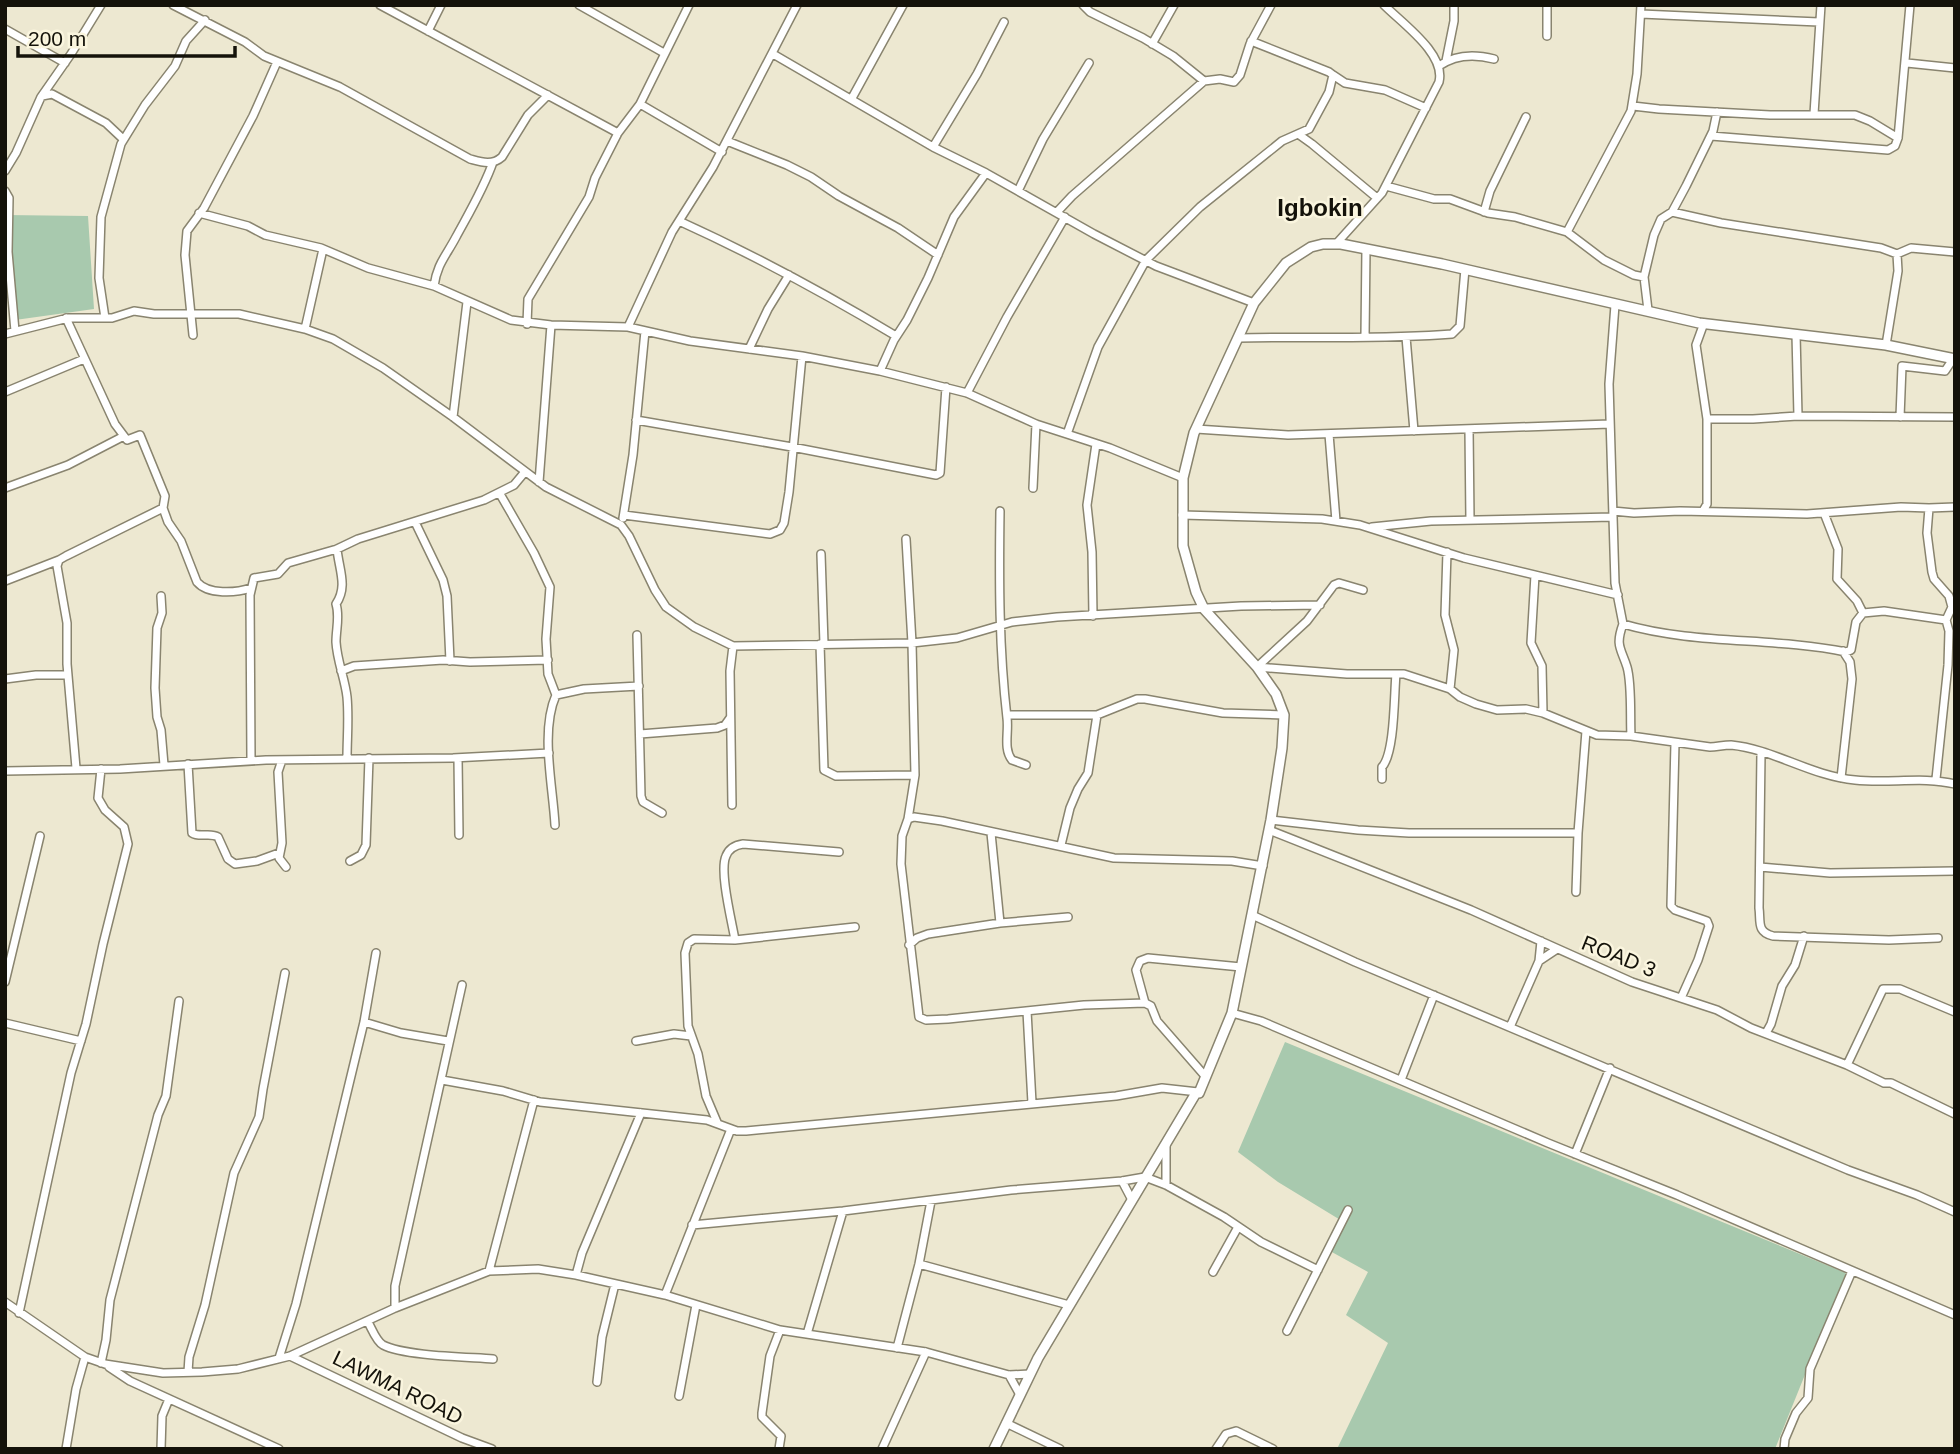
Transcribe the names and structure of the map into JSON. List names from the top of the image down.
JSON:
{
  "streets": {
    "street": ["ROAD 3", "LAWMA ROAD"]
  },
  "districts": ["Igbokin"],
  "scale_bar": "200 m"
}
